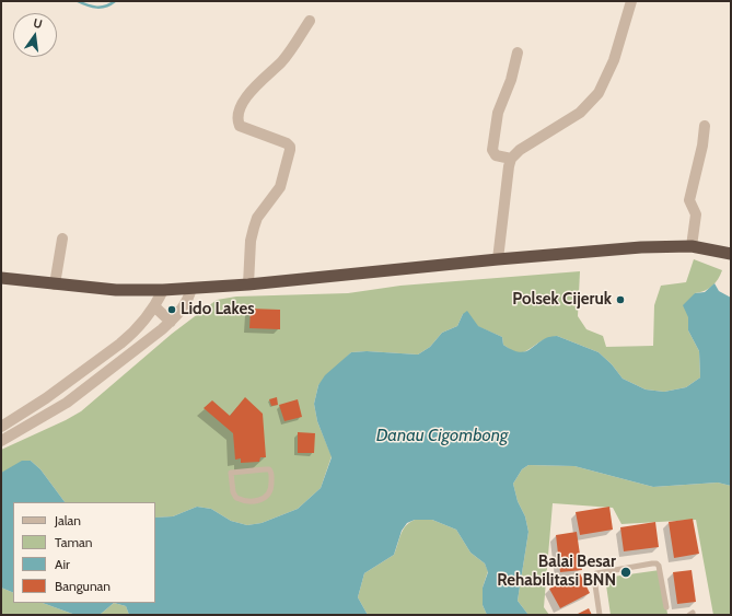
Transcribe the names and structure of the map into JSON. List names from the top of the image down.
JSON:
{
  "water": ["Danau Cigombong"],
  "places": ["Polsek Cijeruk", "Lido Lakes", "Balai Besar Rehabilitasi BNN"],
  "legend": [
    "Jalan",
    "Taman",
    "Air",
    "Bangunan"
  ],
  "north": "top"
}
